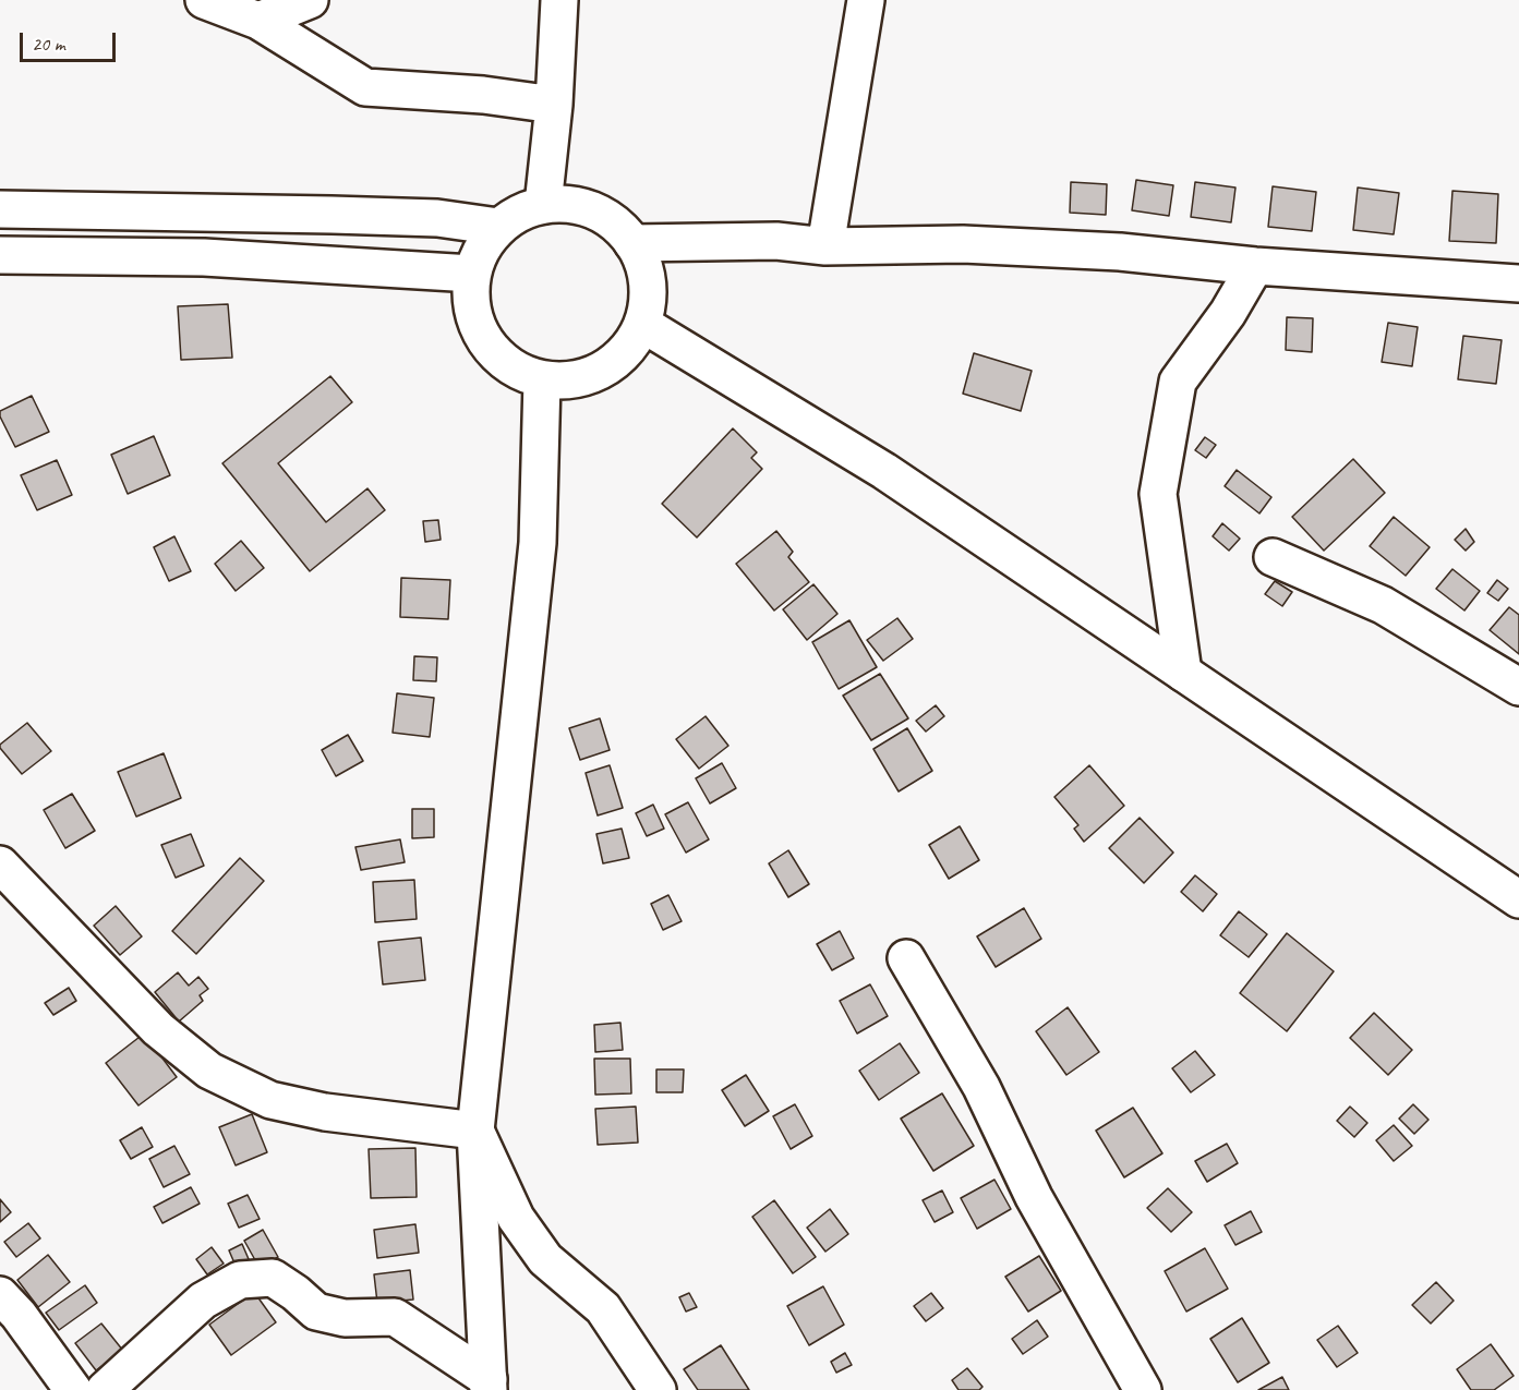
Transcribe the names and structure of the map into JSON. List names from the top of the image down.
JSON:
{
  "scale_bar": "20 m"
}
